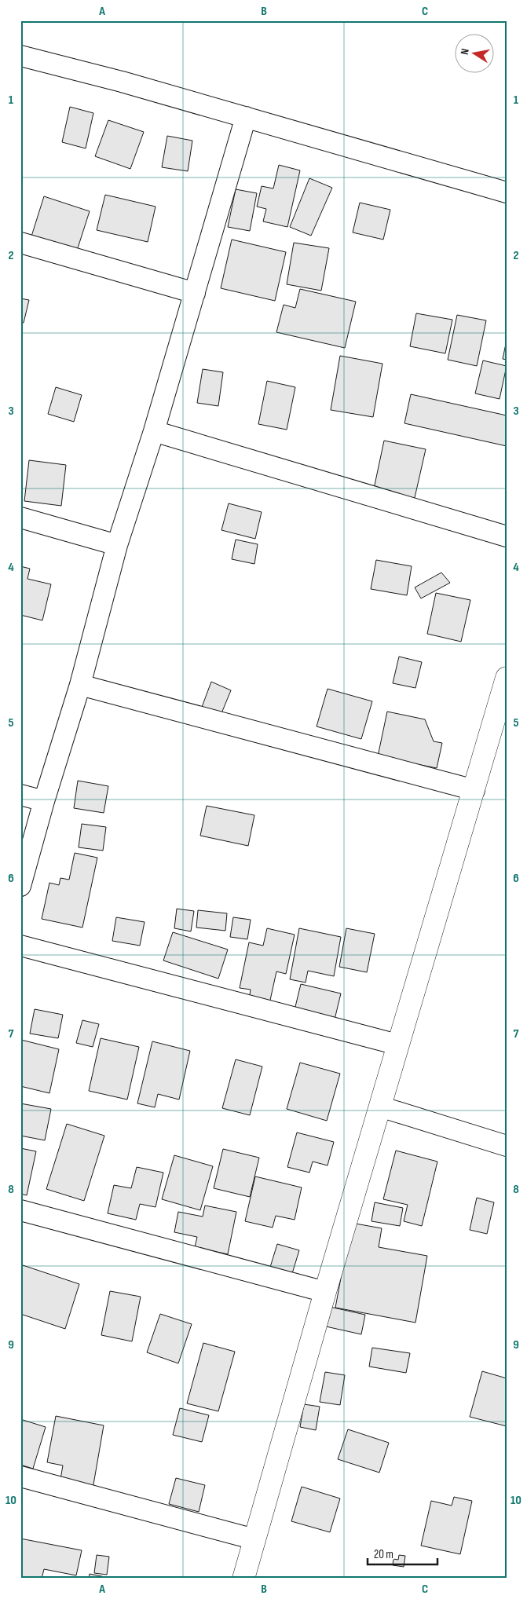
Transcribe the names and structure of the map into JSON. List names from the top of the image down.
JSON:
{
  "scale_bar": "20 m",
  "north": "left",
  "grid": {
    "columns": ["A", "B", "C"],
    "rows": [
      "1",
      "2",
      "3",
      "4",
      "5",
      "6",
      "7",
      "8",
      "9",
      "10"
    ]
  }
}
